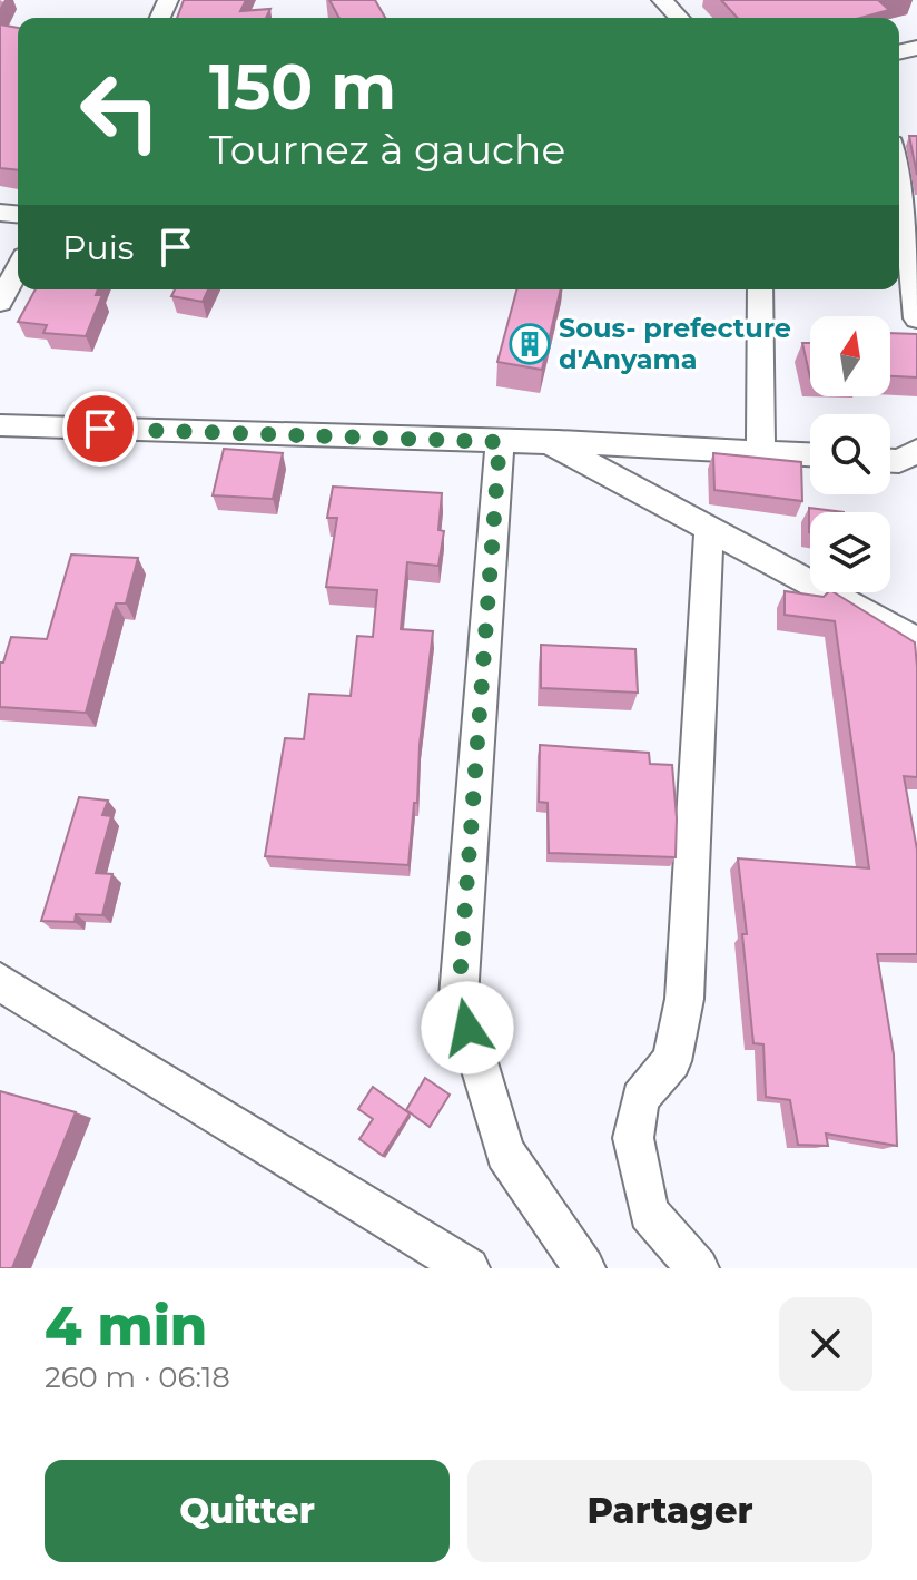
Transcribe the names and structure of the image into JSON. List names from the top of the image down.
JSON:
{
  "places": {
    "building": ["Sous- prefecture d'Anyama"]
  },
  "north": "top",
  "page": {
    "turn": ["150 m", "Tournez à gauche"],
    "then": "Puis",
    "heading": ["4 min", "260 m · 06:18"],
    "buttons": ["Quitter", "Partager"]
  }
}
